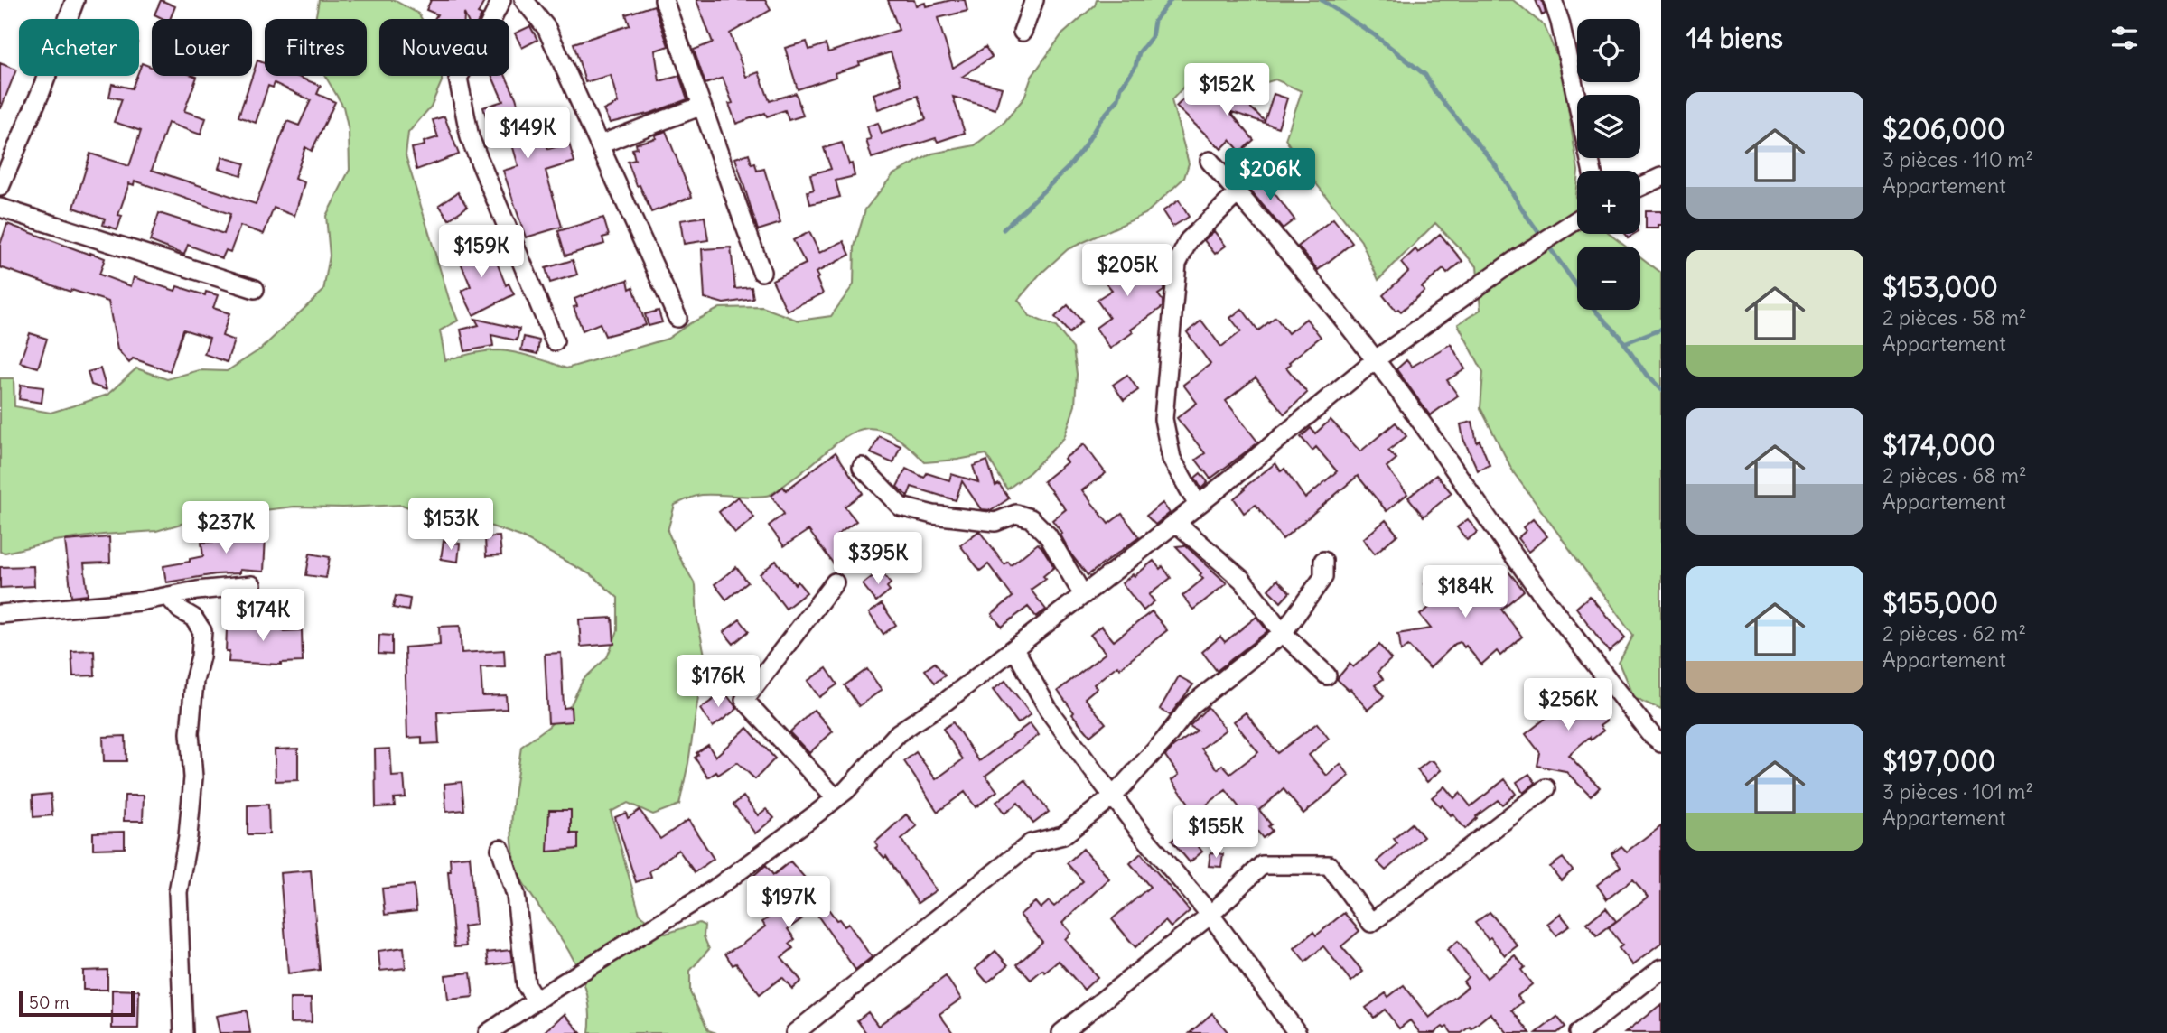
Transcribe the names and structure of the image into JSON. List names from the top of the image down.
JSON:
{
  "scale_bar": "50 m",
  "page": {
    "heading": "14 biens",
    "map_buttons": ["+", "−"],
    "chip": [
      "Acheter",
      "Louer",
      "Filtres",
      "Nouveau"
    ],
    "price": [
      "$152K",
      "$149K",
      "$206K",
      "$159K",
      "$205K",
      "$153K",
      "$237K",
      "$395K",
      "$184K",
      "$174K",
      "$176K",
      "$256K",
      "$155K",
      "$197K"
    ],
    "list": [
      {
        "name": "$206,000",
        "note": "3 pièces · 110 m² · Appartement"
      },
      {
        "name": "$153,000",
        "note": "2 pièces · 58 m² · Appartement"
      },
      {
        "name": "$174,000",
        "note": "2 pièces · 68 m² · Appartement"
      },
      {
        "name": "$155,000",
        "note": "2 pièces · 62 m² · Appartement"
      },
      {
        "name": "$197,000",
        "note": "3 pièces · 101 m² · Appartement"
      }
    ],
    "scale": "50 m"
  }
}
